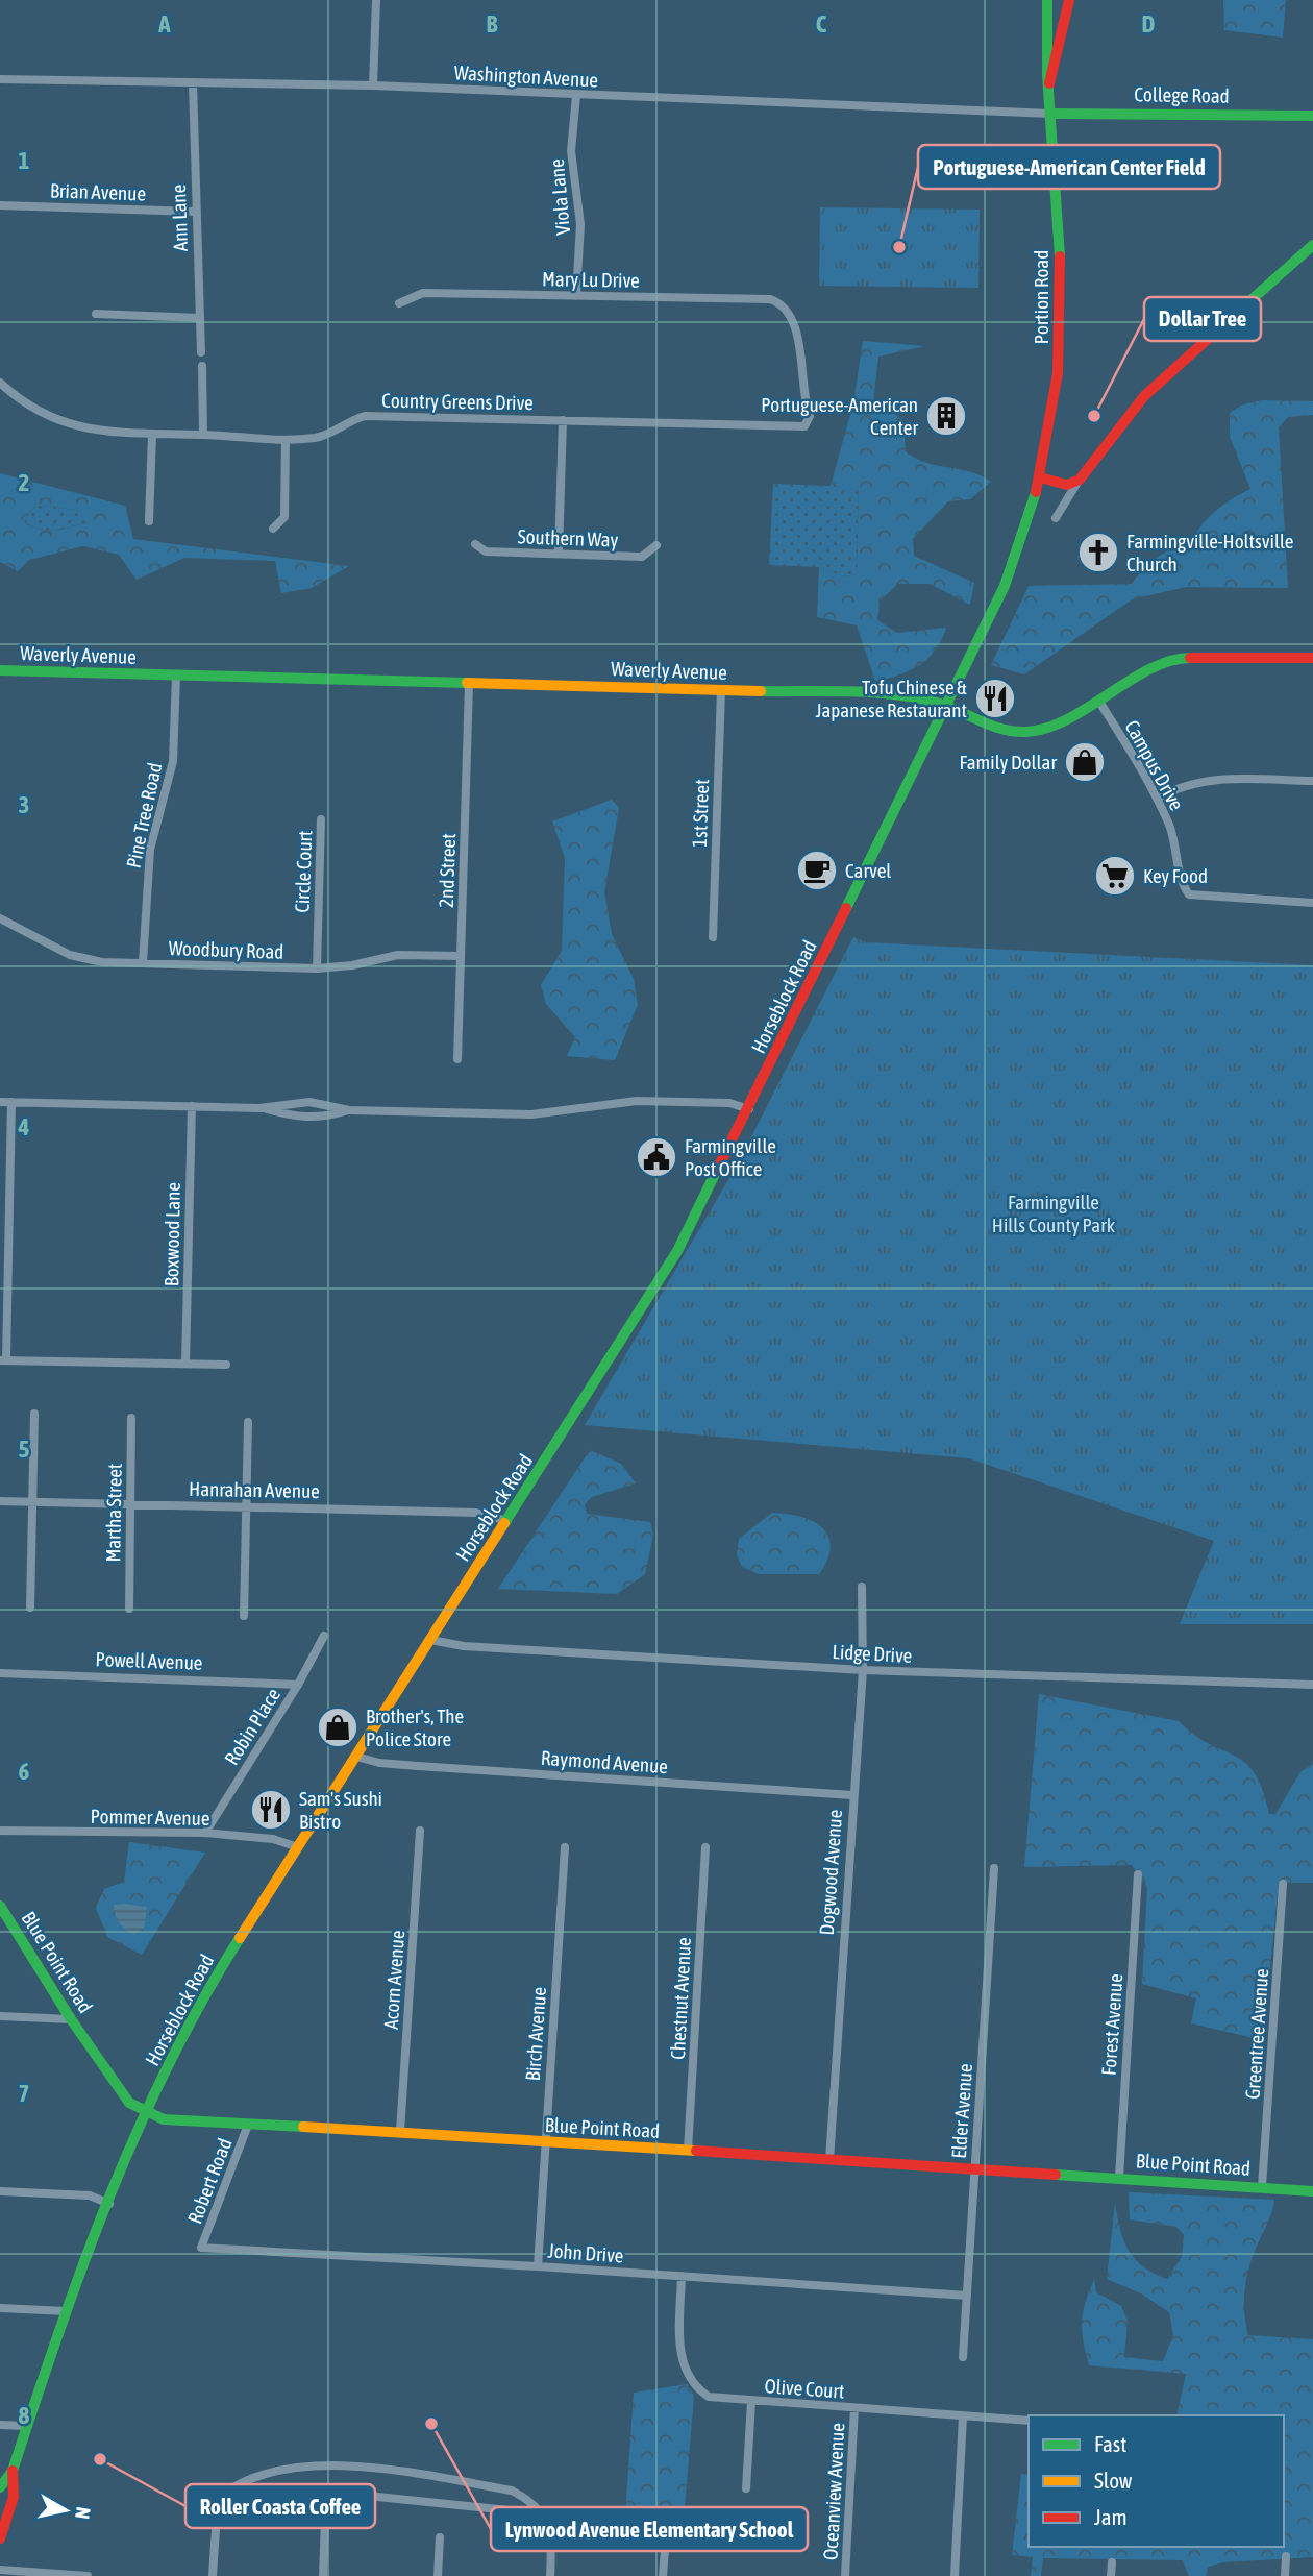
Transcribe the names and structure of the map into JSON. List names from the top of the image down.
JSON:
{
  "streets": {
    "main road": [
      "College Road",
      "Portion Road",
      "Waverly Avenue",
      "Horseblock Road",
      "Blue Point Road"
    ],
    "street": [
      "Washington Avenue",
      "Brian Avenue",
      "Viola Lane",
      "Ann Lane",
      "Mary Lu Drive",
      "Country Greens Drive",
      "Southern Way",
      "Campus Drive",
      "1st Street",
      "Pine Tree Road",
      "2nd Street",
      "Circle Court",
      "Woodbury Road",
      "Boxwood Lane",
      "Hanrahan Avenue",
      "Martha Street",
      "Lidge Drive",
      "Powell Avenue",
      "Robin Place",
      "Raymond Avenue",
      "Pommer Avenue",
      "Dogwood Avenue",
      "Acorn Avenue",
      "Chestnut Avenue",
      "Forest Avenue",
      "Birch Avenue",
      "Greentree Avenue",
      "Elder Avenue",
      "Robert Road",
      "John Drive",
      "Olive Court",
      "Oceanview Avenue"
    ]
  },
  "crossings": [
    ["Washington Avenue", "College Road"],
    ["Washington Avenue", "Viola Lane"],
    ["Washington Avenue", "Ann Lane"],
    ["Washington Avenue", "Portion Road"],
    ["College Road", "Portion Road"],
    ["Brian Avenue", "Ann Lane"],
    ["Viola Lane", "Mary Lu Drive"],
    ["Mary Lu Drive", "Country Greens Drive"],
    ["Portion Road", "Horseblock Road"],
    ["Waverly Avenue", "Campus Drive"],
    ["Waverly Avenue", "1st Street"],
    ["Waverly Avenue", "Pine Tree Road"],
    ["Waverly Avenue", "2nd Street"],
    ["Waverly Avenue", "Horseblock Road"],
    ["Pine Tree Road", "Woodbury Road"],
    ["2nd Street", "Woodbury Road"],
    ["Circle Court", "Woodbury Road"],
    ["Horseblock Road", "Hanrahan Avenue"],
    ["Horseblock Road", "Lidge Drive"],
    ["Horseblock Road", "Raymond Avenue"],
    ["Horseblock Road", "Pommer Avenue"],
    ["Horseblock Road", "Blue Point Road"],
    ["Hanrahan Avenue", "Martha Street"],
    ["Lidge Drive", "Dogwood Avenue"],
    ["Powell Avenue", "Robin Place"],
    ["Robin Place", "Pommer Avenue"],
    ["Raymond Avenue", "Dogwood Avenue"],
    ["Dogwood Avenue", "Blue Point Road"],
    ["Blue Point Road", "Acorn Avenue"],
    ["Blue Point Road", "Chestnut Avenue"],
    ["Blue Point Road", "Forest Avenue"],
    ["Blue Point Road", "Birch Avenue"],
    ["Blue Point Road", "Greentree Avenue"],
    ["Blue Point Road", "Elder Avenue"],
    ["Blue Point Road", "Robert Road"],
    ["Birch Avenue", "John Drive"],
    ["Elder Avenue", "John Drive"],
    ["Robert Road", "John Drive"],
    ["John Drive", "Olive Court"],
    ["Olive Court", "Oceanview Avenue"]
  ],
  "parks": ["Farmingville Hills County Park"],
  "places": {
    "other": [
      "Portuguese-American Center Field",
      "Dollar Tree",
      "Lynwood Avenue Elementary School",
      "Roller Coasta Coffee"
    ],
    "building": ["Portuguese-American Center"],
    "church": ["Farmingville-Holtsville Church"],
    "restaurant": ["Tofu Chinese & Japanese Restaurant", "Sam's Sushi Bistro"],
    "shop": ["Family Dollar", "Brother's, The Police Store"],
    "cafe": ["Carvel"],
    "supermarket": ["Key Food"],
    "public building": ["Farmingville Post Office"]
  },
  "legend": ["Fast", "Slow", "Jam"],
  "north": "right",
  "grid": {
    "columns": [
      "A",
      "B",
      "C",
      "D"
    ],
    "rows": [
      "1",
      "2",
      "3",
      "4",
      "5",
      "6",
      "7",
      "8"
    ]
  }
}
